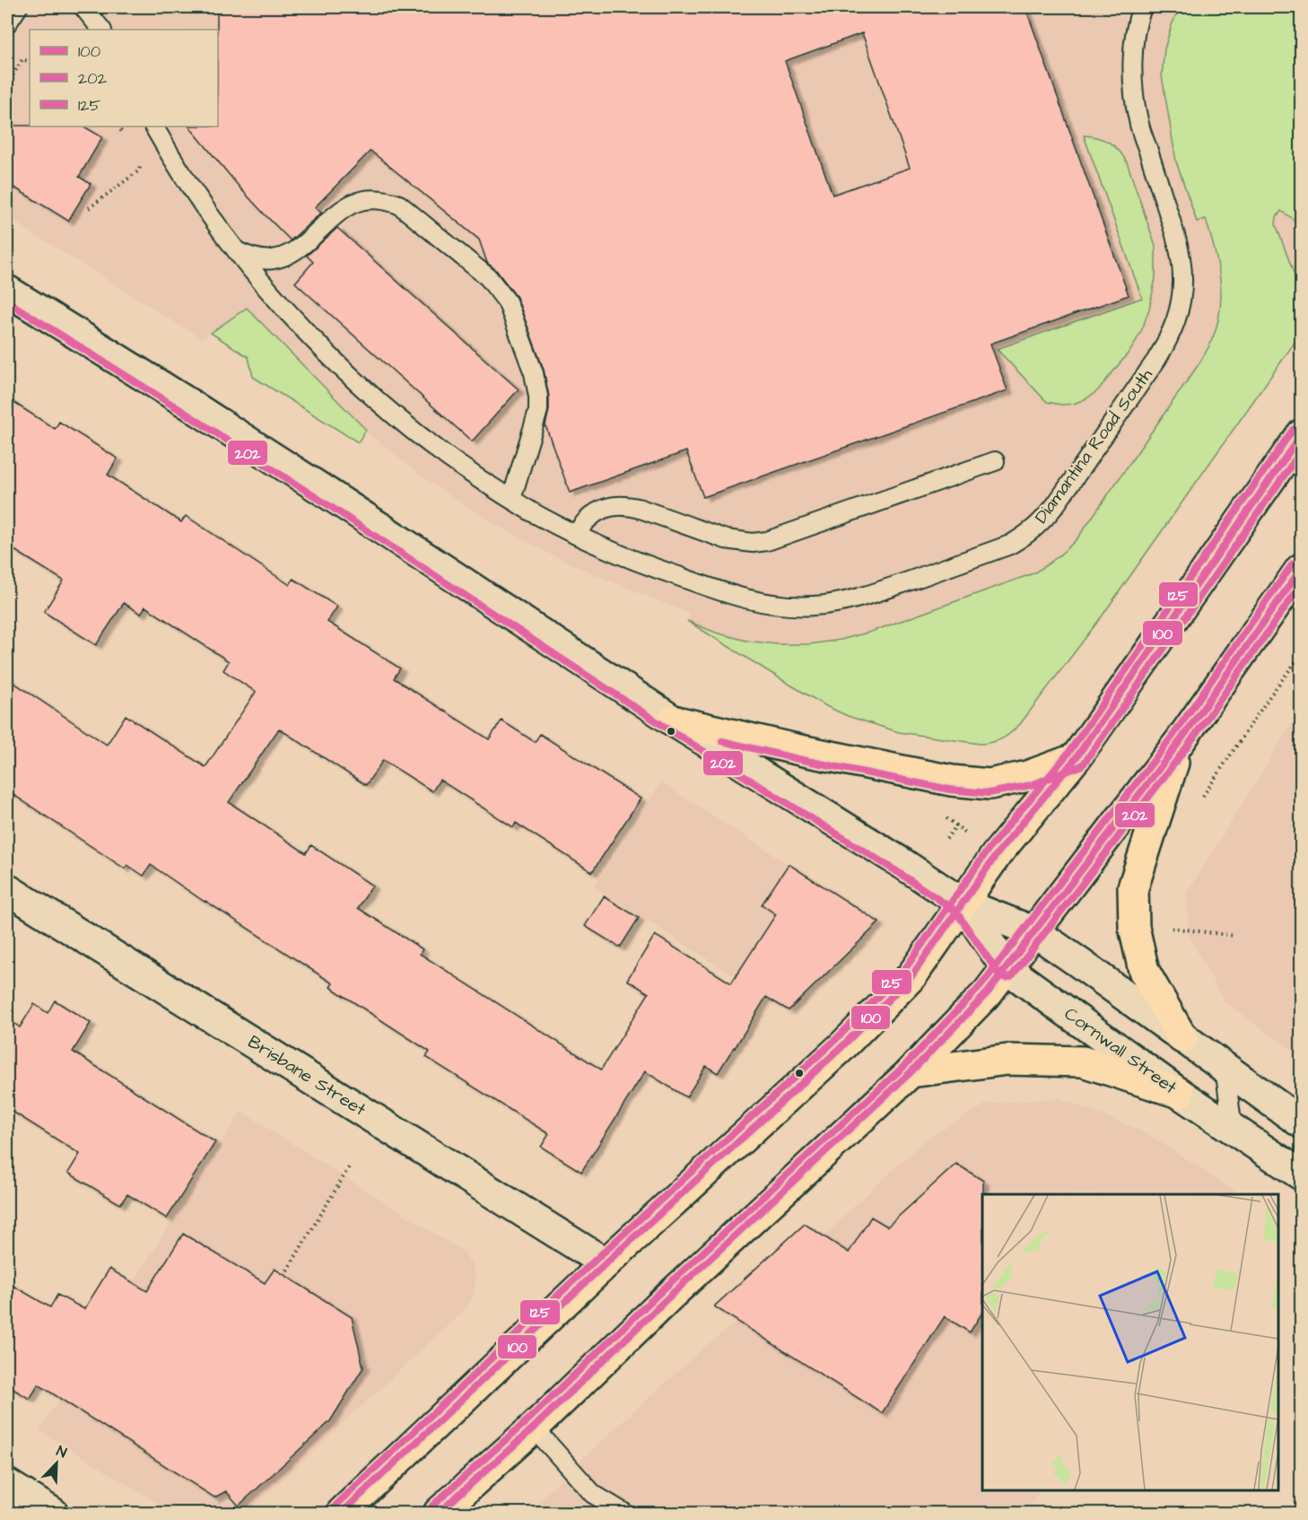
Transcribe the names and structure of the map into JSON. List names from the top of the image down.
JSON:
{
  "streets": {
    "main road": ["Cornwall Street", "Brisbane Street"],
    "lane": ["Diamantina Road South"]
  },
  "lines": ["transit line 202", "transit line 125", "transit line 100"],
  "legend": ["100", "202", "125"],
  "north": "top right"
}
